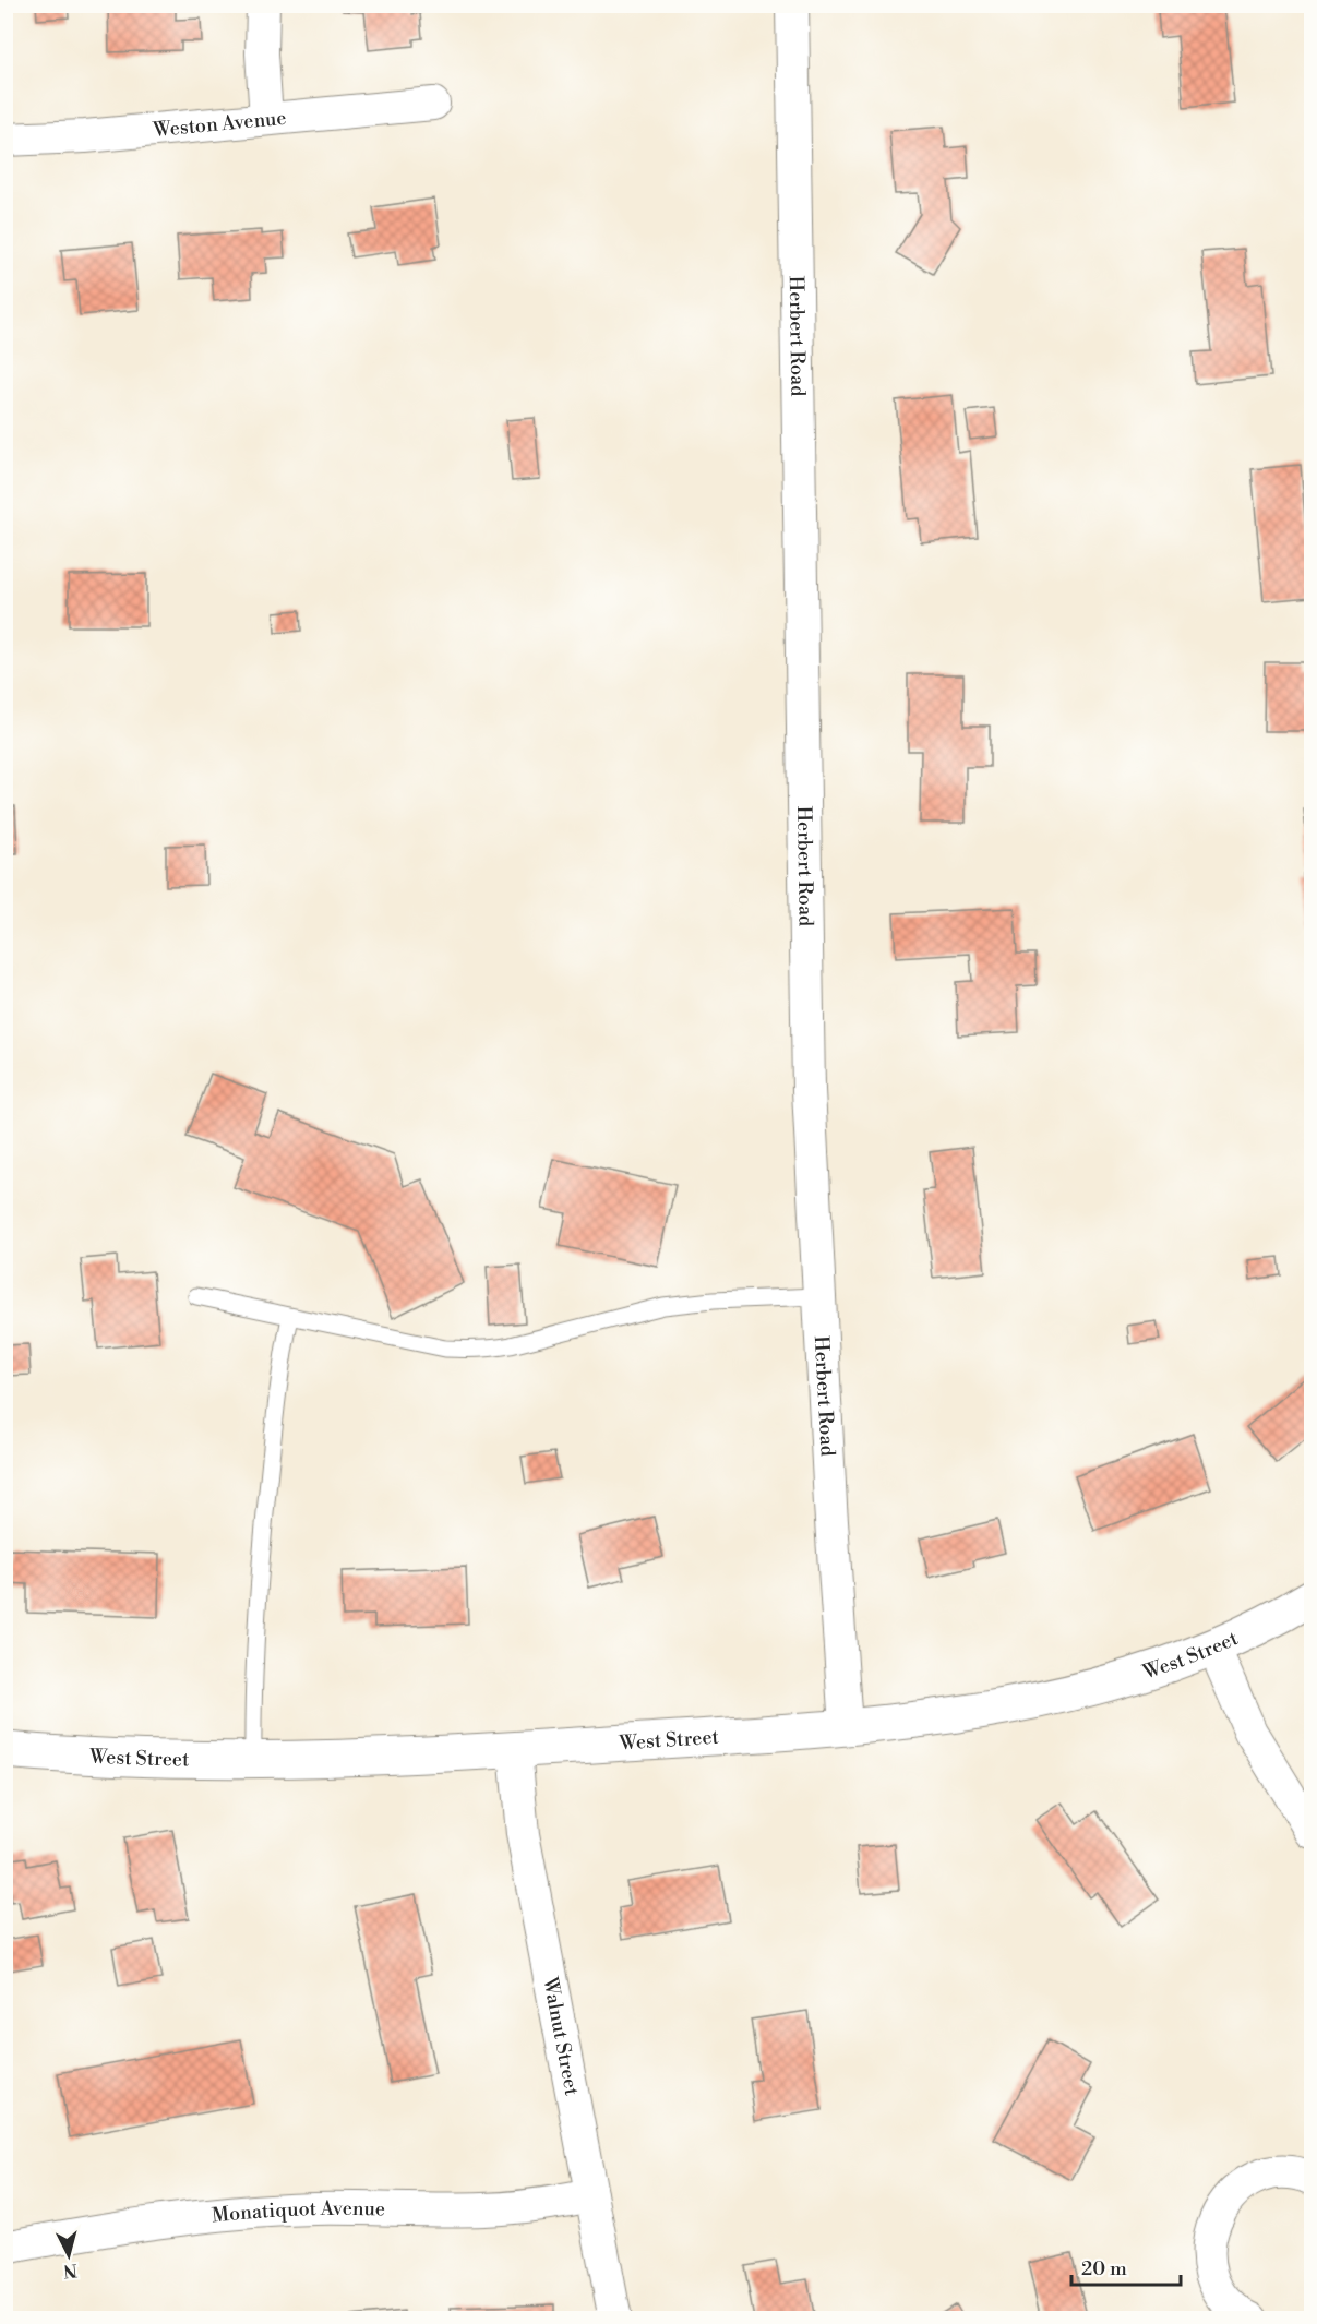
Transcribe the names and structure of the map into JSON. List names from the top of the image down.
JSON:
{
  "streets": {
    "street": [
      "Weston Avenue",
      "Herbert Road",
      "West Street",
      "Walnut Street",
      "Monatiquot Avenue"
    ]
  },
  "crossings": [
    ["Herbert Road", "West Street"],
    ["West Street", "Walnut Street"],
    ["Walnut Street", "Monatiquot Avenue"]
  ],
  "scale_bar": "20 m",
  "north": "bottom"
}
